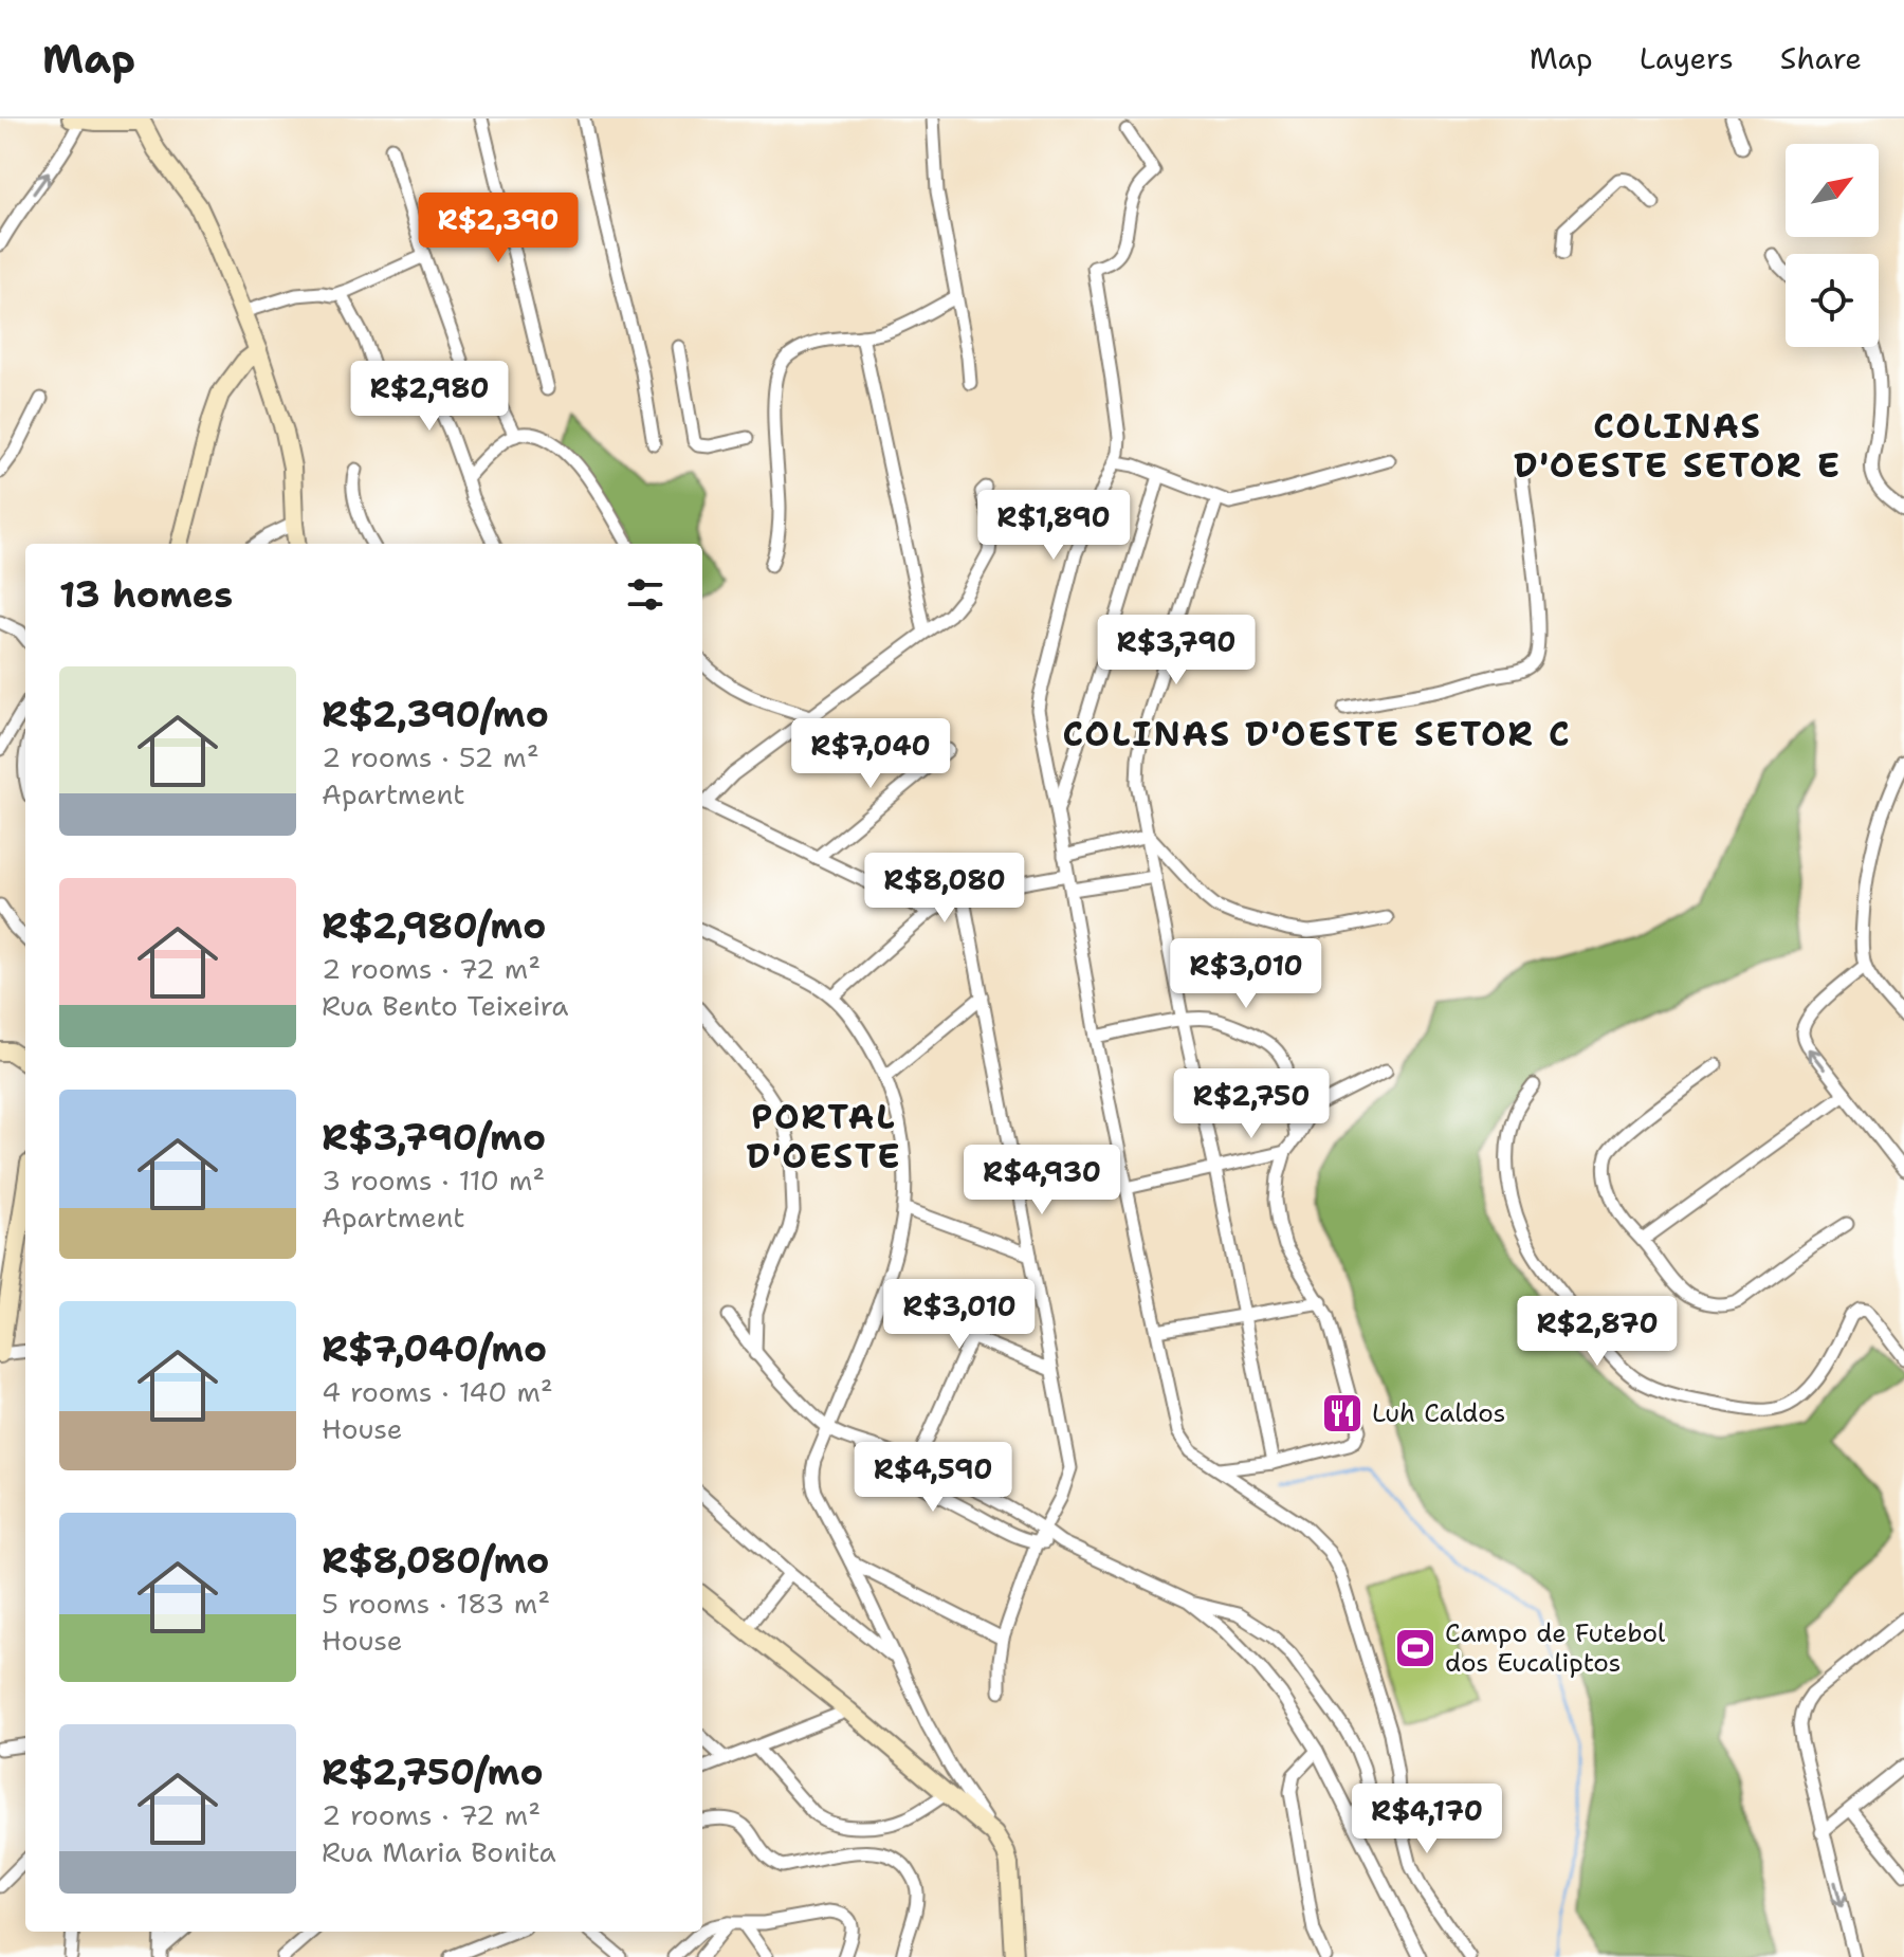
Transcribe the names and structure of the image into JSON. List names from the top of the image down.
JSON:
{
  "districts": ["COLINAS D'OESTE SETOR E", "COLINAS D'OESTE SETOR C", "PORTAL D'OESTE"],
  "places": {
    "restaurant": ["Luh Caldos"],
    "sports": ["Campo de Futebol dos Eucaliptos"]
  },
  "north": "top right",
  "page": {
    "header": "Map",
    "nav": ["Map", "Layers", "Share"],
    "price": [
      "R$2,390",
      "R$2,980",
      "R$1,890",
      "R$3,790",
      "R$7,040",
      "R$8,080",
      "R$3,010",
      "R$2,750",
      "R$4,930",
      "R$3,010",
      "R$2,870",
      "R$4,590",
      "R$4,170"
    ],
    "heading": "13 homes",
    "list": [
      {
        "name": "R$2,390/mo",
        "note": "2 rooms · 52 m² · Apartment"
      },
      {
        "name": "R$2,980/mo",
        "note": "2 rooms · 72 m² · Rua Bento Teixeira"
      },
      {
        "name": "R$3,790/mo",
        "note": "3 rooms · 110 m² · Apartment"
      },
      {
        "name": "R$7,040/mo",
        "note": "4 rooms · 140 m² · House"
      },
      {
        "name": "R$8,080/mo",
        "note": "5 rooms · 183 m² · House"
      },
      {
        "name": "R$2,750/mo",
        "note": "2 rooms · 72 m² · Rua Maria Bonita"
      }
    ]
  }
}
